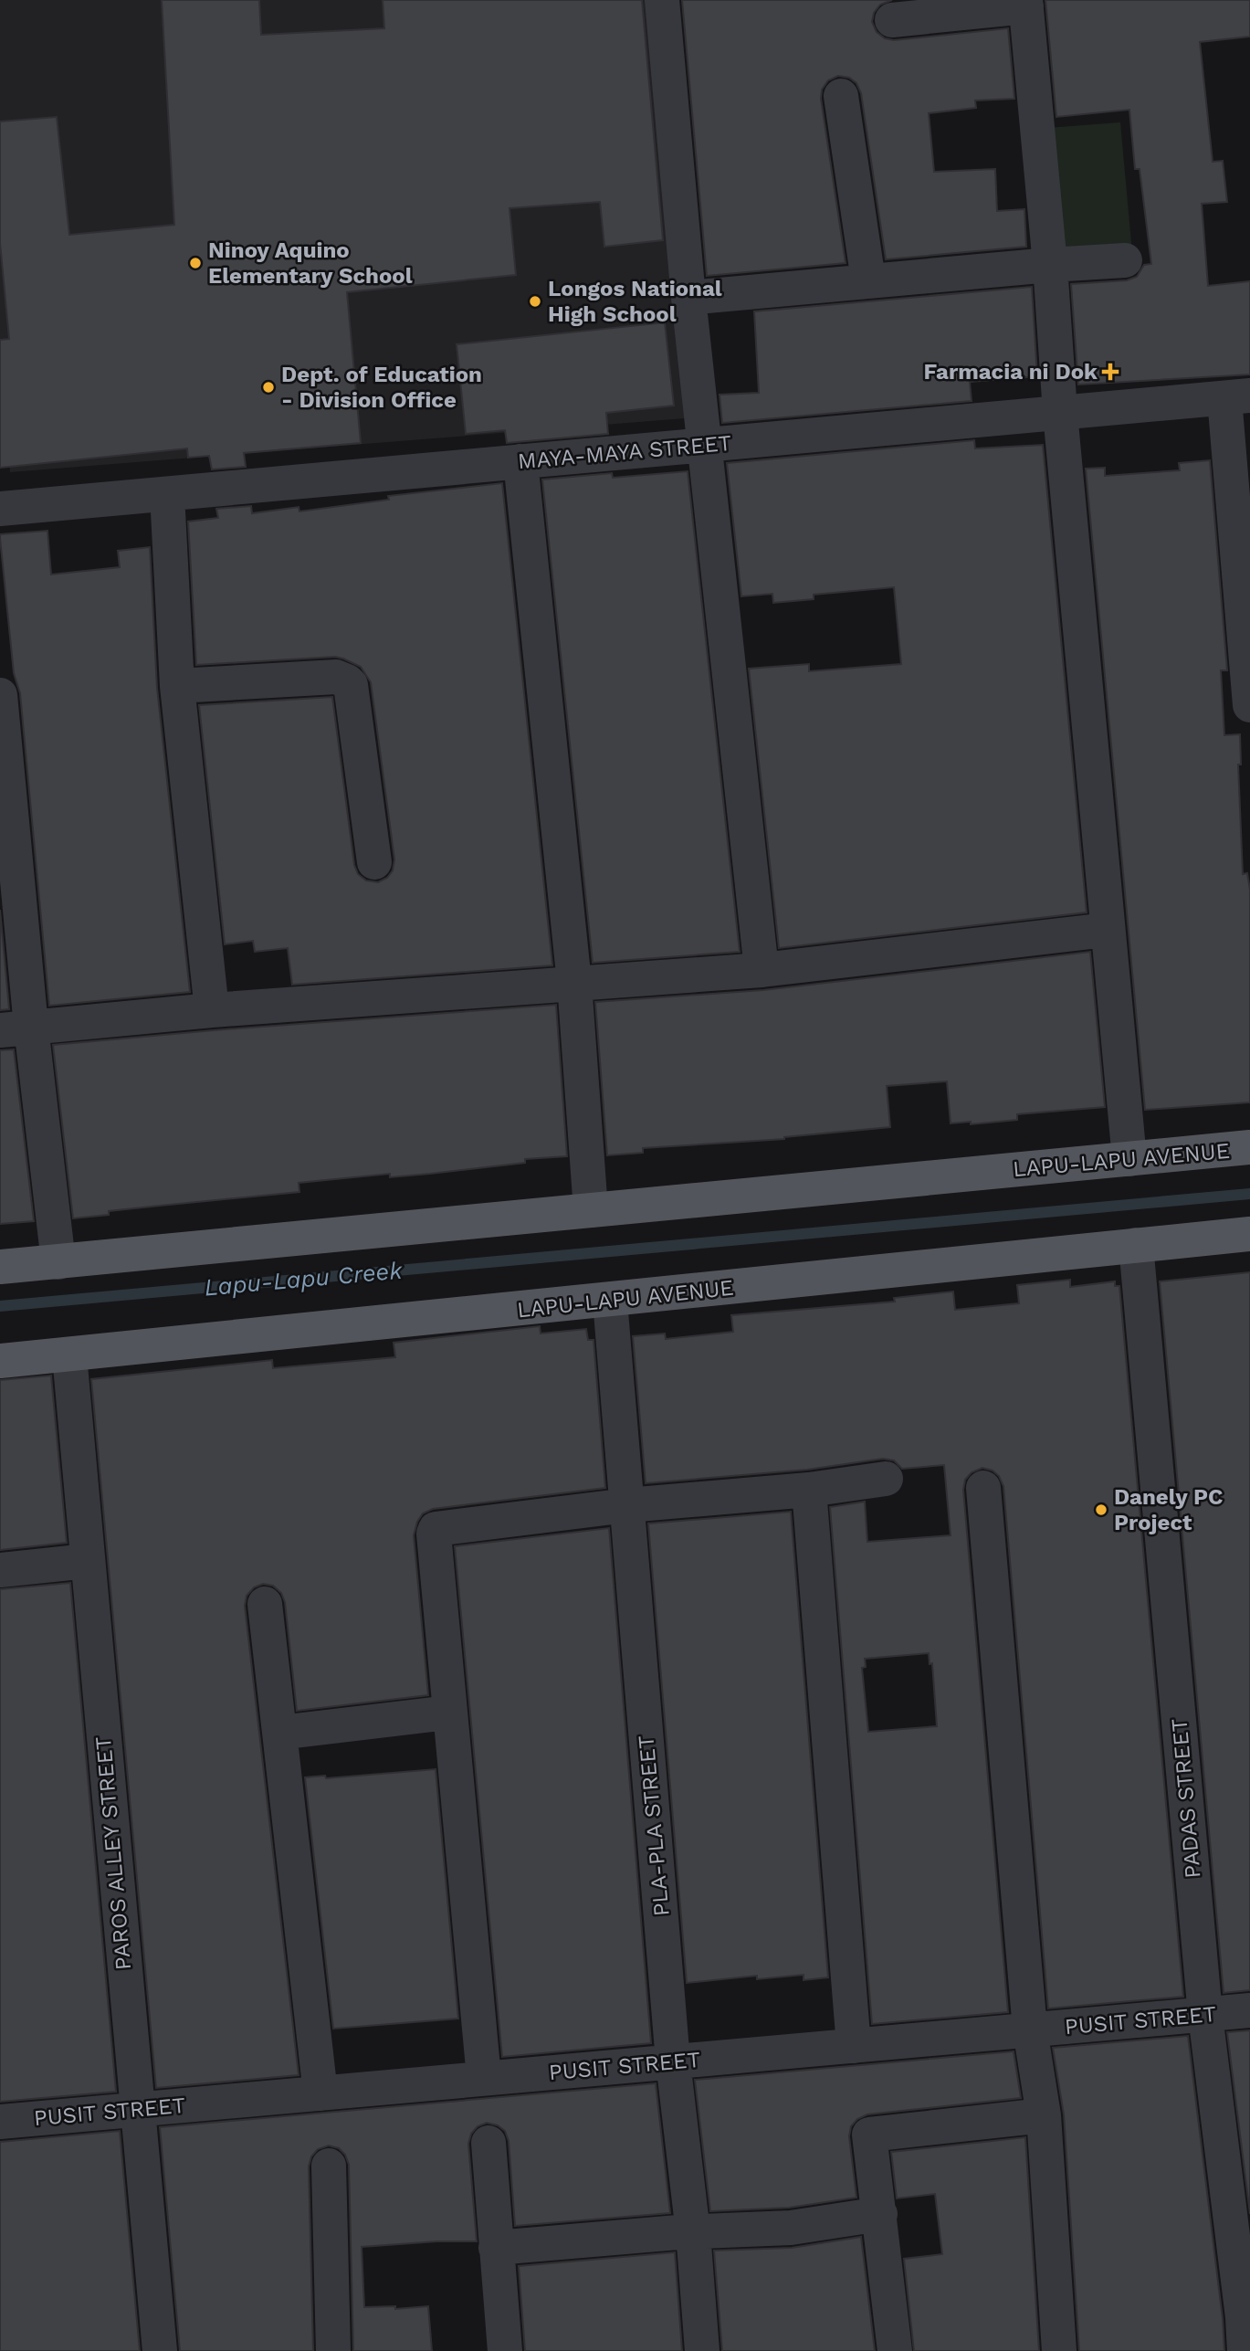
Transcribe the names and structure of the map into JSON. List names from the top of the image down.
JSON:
{
  "streets": {
    "main road": ["LAPU-LAPU AVENUE"],
    "street": [
      "MAYA-MAYA STREET",
      "PADAS STREET",
      "PLA-PLA STREET",
      "PAROS ALLEY STREET",
      "PUSIT STREET"
    ]
  },
  "crossings": [
    ["LAPU-LAPU AVENUE", "PADAS STREET"],
    ["LAPU-LAPU AVENUE", "PLA-PLA STREET"],
    ["LAPU-LAPU AVENUE", "PAROS ALLEY STREET"],
    ["PADAS STREET", "PUSIT STREET"],
    ["PLA-PLA STREET", "PUSIT STREET"],
    ["PAROS ALLEY STREET", "PUSIT STREET"]
  ],
  "water": ["Lapu-Lapu Creek"],
  "places": {
    "other": [
      "Ninoy Aquino Elementary School",
      "Longos National High School",
      "Dept. of Education - Division Office",
      "Danely PC Project"
    ],
    "health": ["Farmacia ni Dok"]
  }
}
